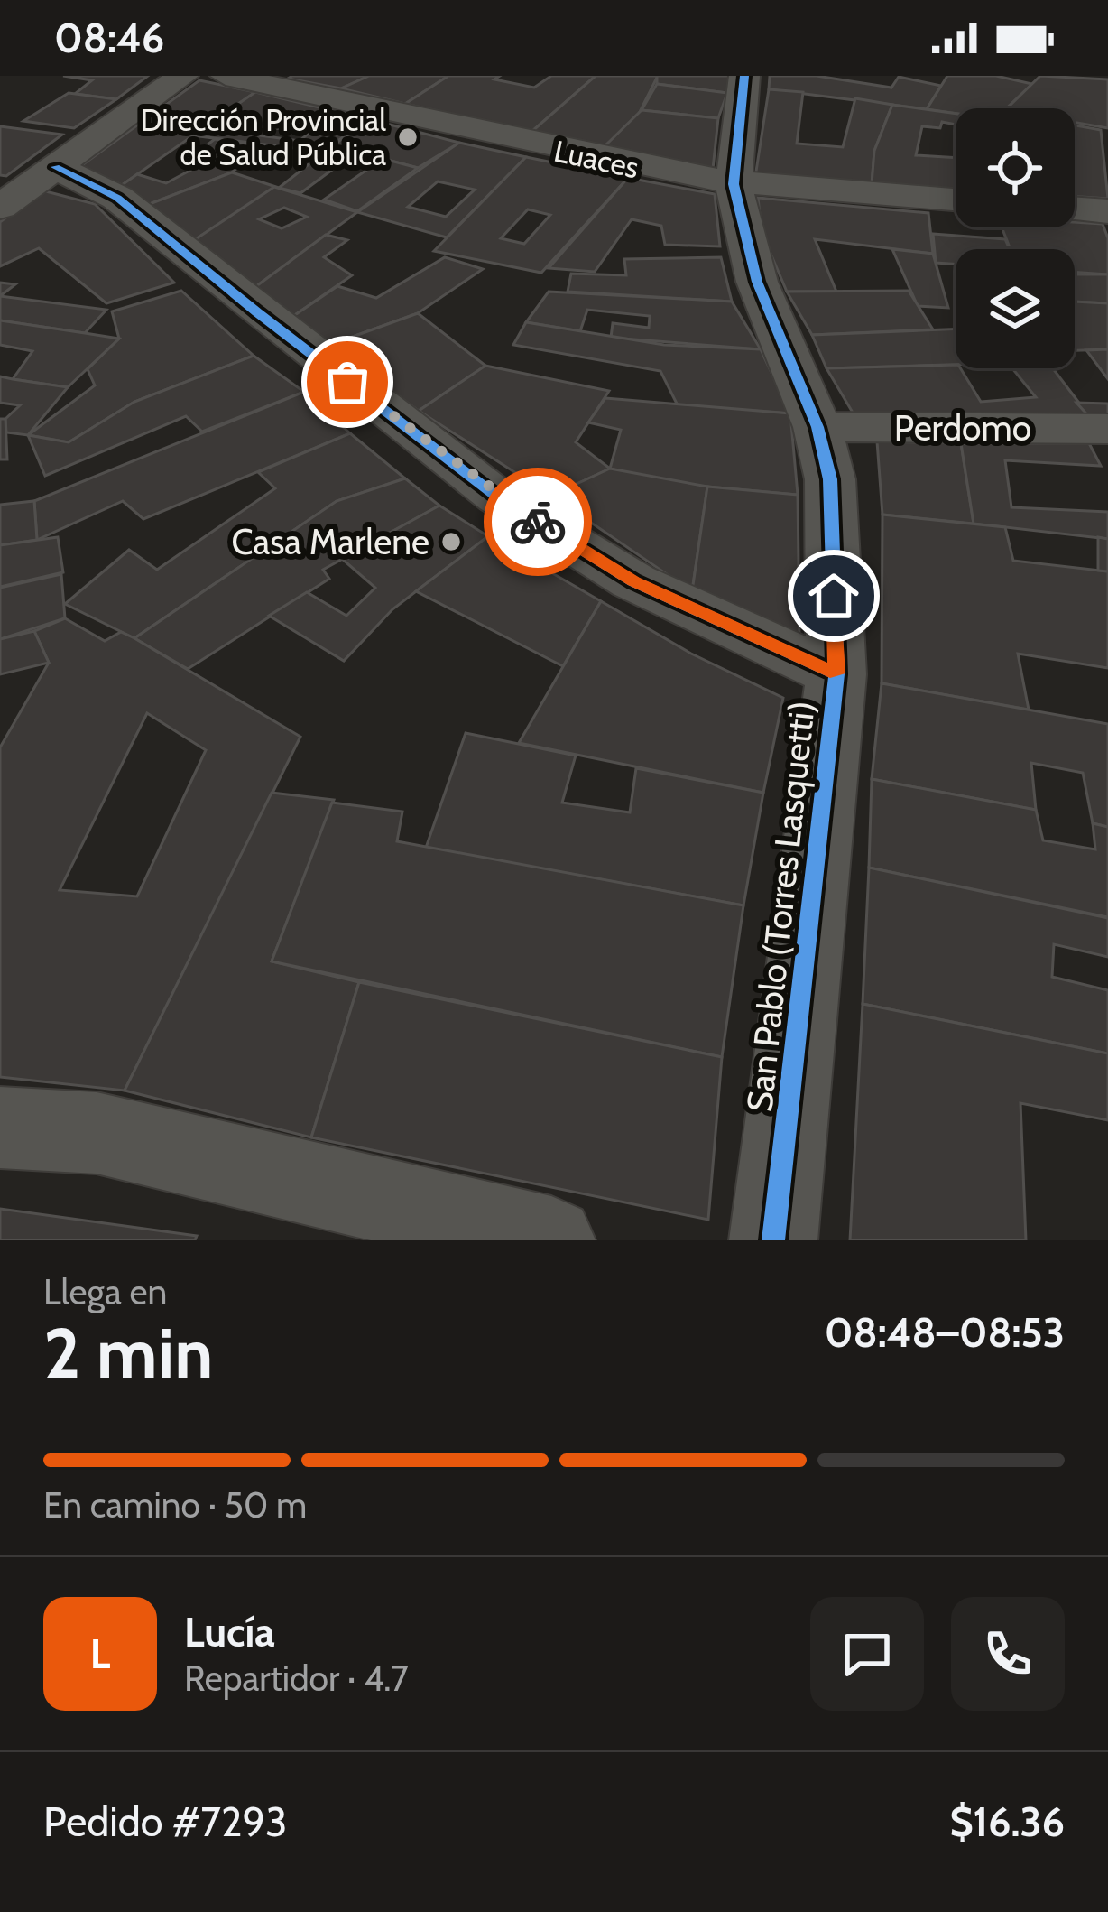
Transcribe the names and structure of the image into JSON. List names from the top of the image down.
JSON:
{
  "streets": {
    "street": ["Luaces", "Perdomo", "San Pablo (Torres Lasquetti)"]
  },
  "crossings": [
    ["Luaces", "San Pablo (Torres Lasquetti)"],
    ["Perdomo", "San Pablo (Torres Lasquetti)"]
  ],
  "places": ["Dirección Provincial de Salud Pública", "Casa Marlene"],
  "page": {
    "status": "08:46",
    "heading": ["2 min", "Llega en", "08:48–08:53"],
    "panel": [
      "Lucía",
      "Repartidor · 4.7",
      "Pedido #7293",
      "$16.36"
    ],
    "bar": "En camino · 50 m",
    "round": "L"
  }
}
